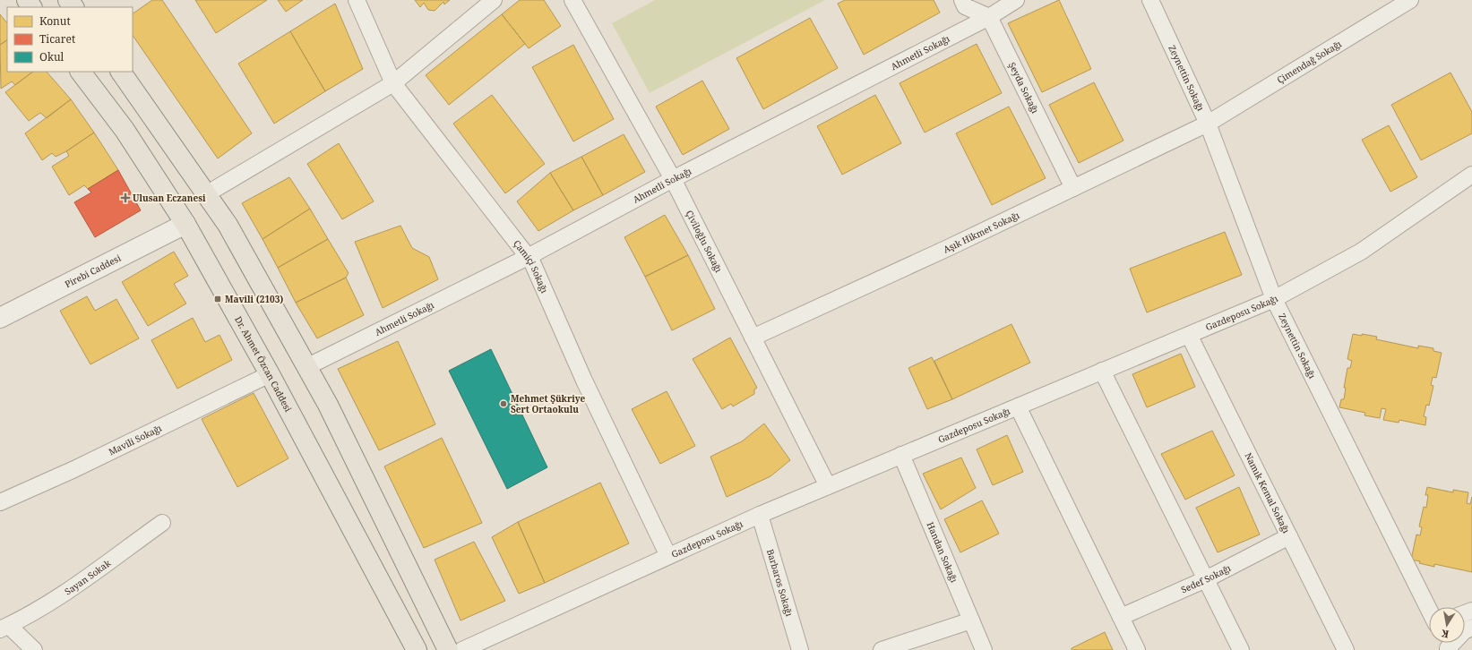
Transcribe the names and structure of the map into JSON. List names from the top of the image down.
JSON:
{
  "streets": {
    "main road": ["Dr. Ahmet Özcan Caddesi"],
    "street": [
      "Ahmetli Sokağı",
      "Çimendağ Sokağı",
      "Zeynettin Sokağı",
      "Şeyda Sokağı",
      "Aşık Hikmet Sokağı",
      "Çiviloğlu Sokağı",
      "Çamiçi Sokağı",
      "Pirebi Caddesi",
      "Gazdeposu Sokağı",
      "Mavili Sokağı",
      "Namık Kemal Sokağı",
      "Handan Sokağı",
      "Sayan Sokak",
      "Sedef Sokağı",
      "Barbaros Sokağı"
    ]
  },
  "crossings": [
    ["Ahmetli Sokağı", "Şeyda Sokağı"],
    ["Ahmetli Sokağı", "Çiviloğlu Sokağı"],
    ["Ahmetli Sokağı", "Çamiçi Sokağı"],
    ["Çimendağ Sokağı", "Zeynettin Sokağı"],
    ["Çimendağ Sokağı", "Aşık Hikmet Sokağı"],
    ["Zeynettin Sokağı", "Aşık Hikmet Sokağı"],
    ["Zeynettin Sokağı", "Gazdeposu Sokağı"],
    ["Şeyda Sokağı", "Aşık Hikmet Sokağı"],
    ["Aşık Hikmet Sokağı", "Çiviloğlu Sokağı"],
    ["Çiviloğlu Sokağı", "Gazdeposu Sokağı"],
    ["Çamiçi Sokağı", "Gazdeposu Sokağı"],
    ["Pirebi Caddesi", "Dr. Ahmet Özcan Caddesi"],
    ["Gazdeposu Sokağı", "Namık Kemal Sokağı"],
    ["Gazdeposu Sokağı", "Handan Sokağı"],
    ["Gazdeposu Sokağı", "Barbaros Sokağı"],
    ["Dr. Ahmet Özcan Caddesi", "Mavili Sokağı"],
    ["Namık Kemal Sokağı", "Sedef Sokağı"]
  ],
  "places": {
    "health": ["Ulusan Eczanesi"],
    "transit": ["Mavili (2103)"],
    "other": ["Mehmet Şükriye Sert Ortaokulu"]
  },
  "legend": ["Konut", "Ticaret", "Okul"],
  "north": "bottom"
}
